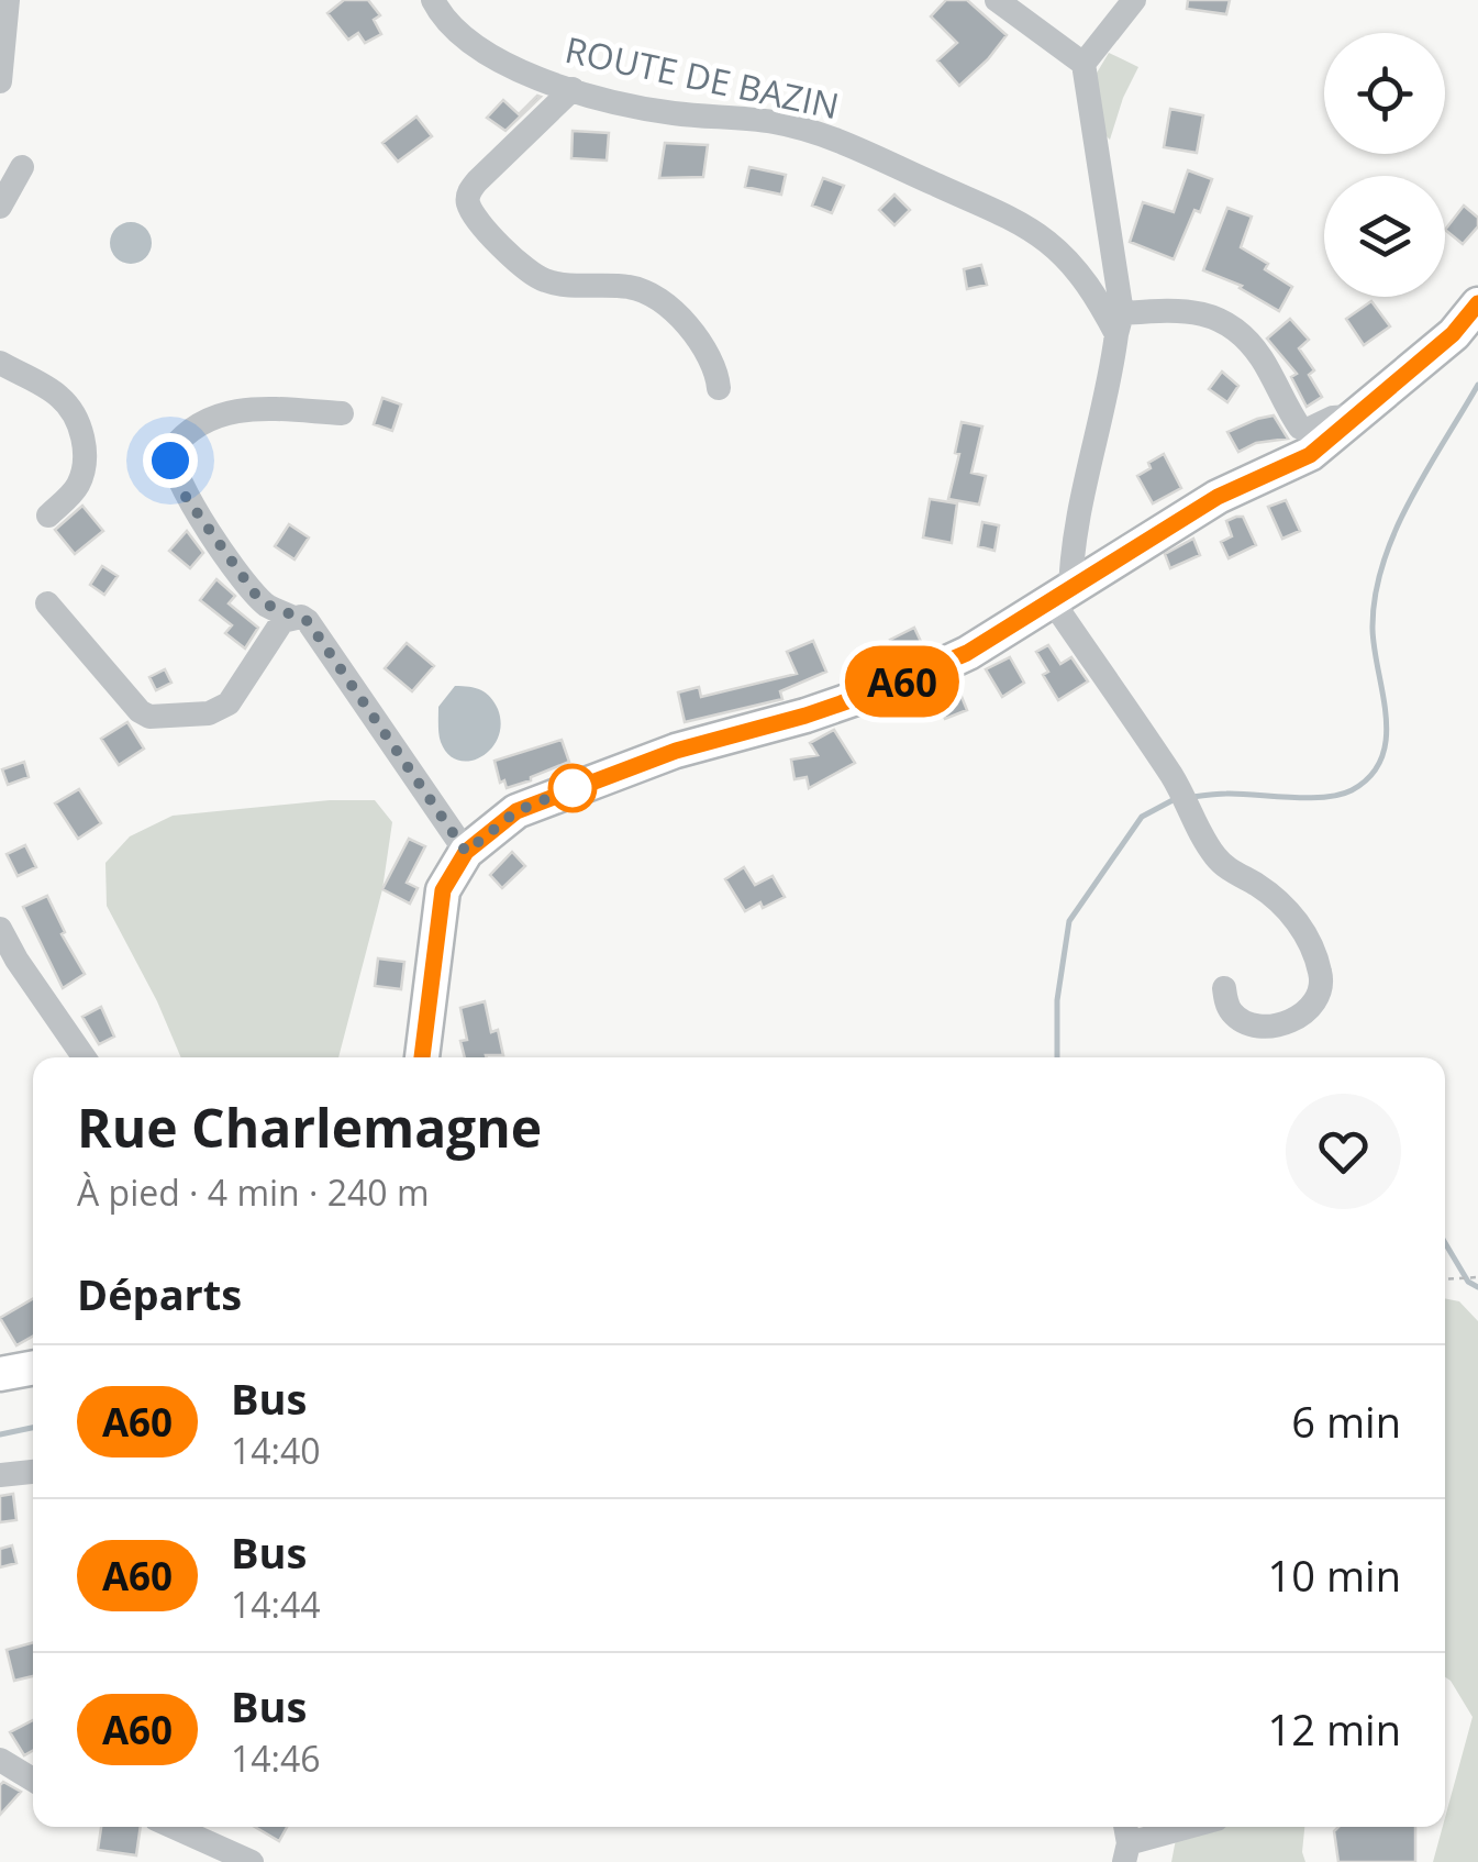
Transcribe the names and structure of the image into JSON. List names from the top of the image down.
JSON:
{
  "streets": {
    "street": ["ROUTE DE BAZIN"]
  },
  "lines": ["bus line A60"],
  "page": {
    "on_map": "A60",
    "heading": [
      ["Rue Charlemagne", "À pied · 4 min · 240 m"],
      "Départs"
    ],
    "list": [
      {
        "mark": "A60",
        "name": "Bus",
        "note": "14:40",
        "value": "6 min"
      },
      {
        "mark": "A60",
        "name": "Bus",
        "note": "14:44",
        "value": "10 min"
      },
      {
        "mark": "A60",
        "name": "Bus",
        "note": "14:46",
        "value": "12 min"
      }
    ]
  }
}
